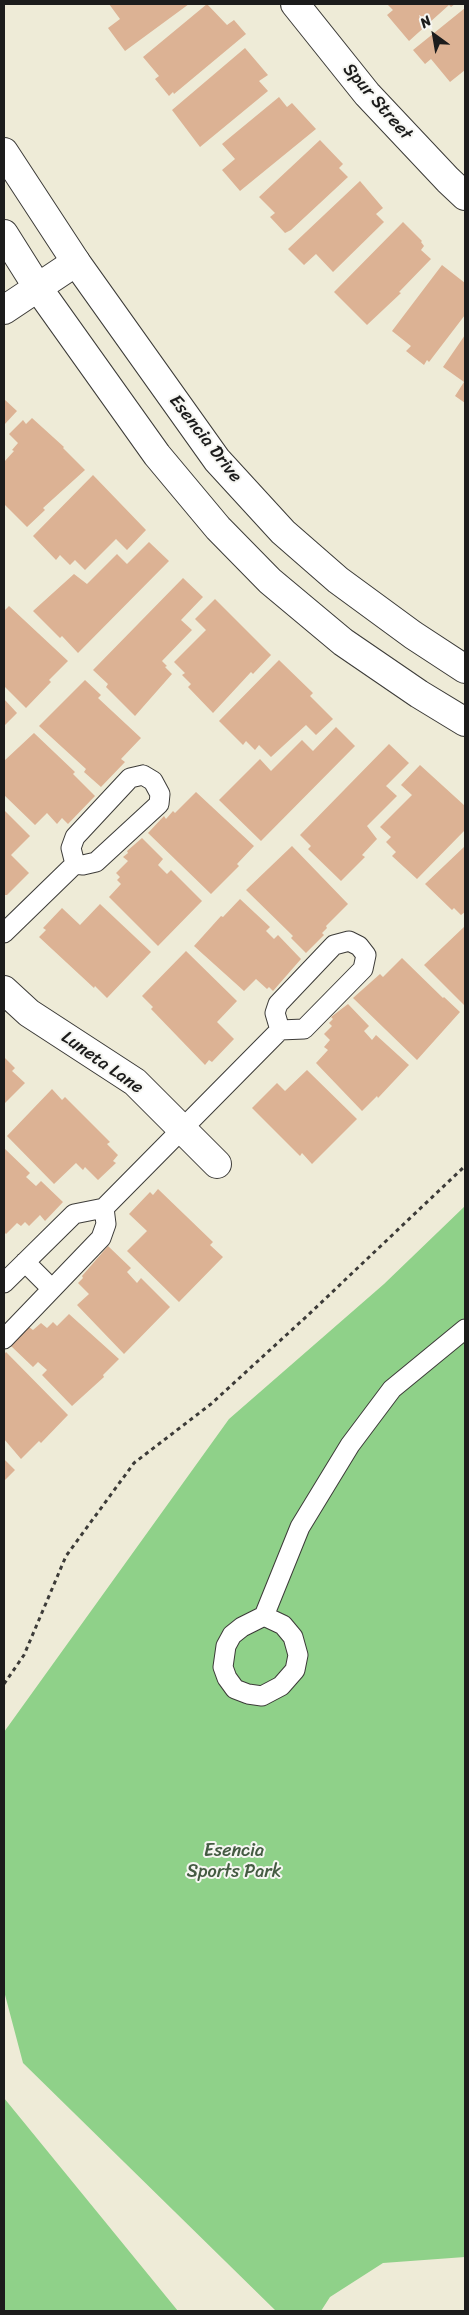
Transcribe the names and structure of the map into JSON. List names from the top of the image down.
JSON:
{
  "streets": {
    "street": ["Spur Street", "Esencia Drive", "Luneta Lane"]
  },
  "parks": ["Esencia Sports Park"],
  "north": "top left"
}
